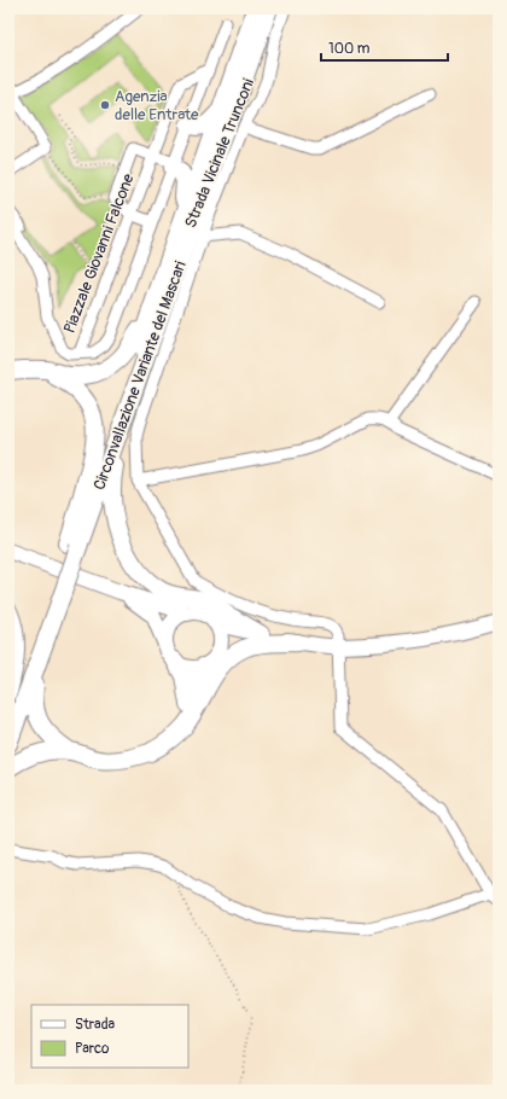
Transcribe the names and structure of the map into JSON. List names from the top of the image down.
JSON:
{
  "streets": {
    "highway": ["Circonvallazione Variante del Mascari"],
    "street": ["Strada Vicinale Trunconi", "Piazzale Giovanni Falcone"]
  },
  "places": ["Agenzia delle Entrate"],
  "legend": ["Strada", "Parco"],
  "scale_bar": "100 m"
}
